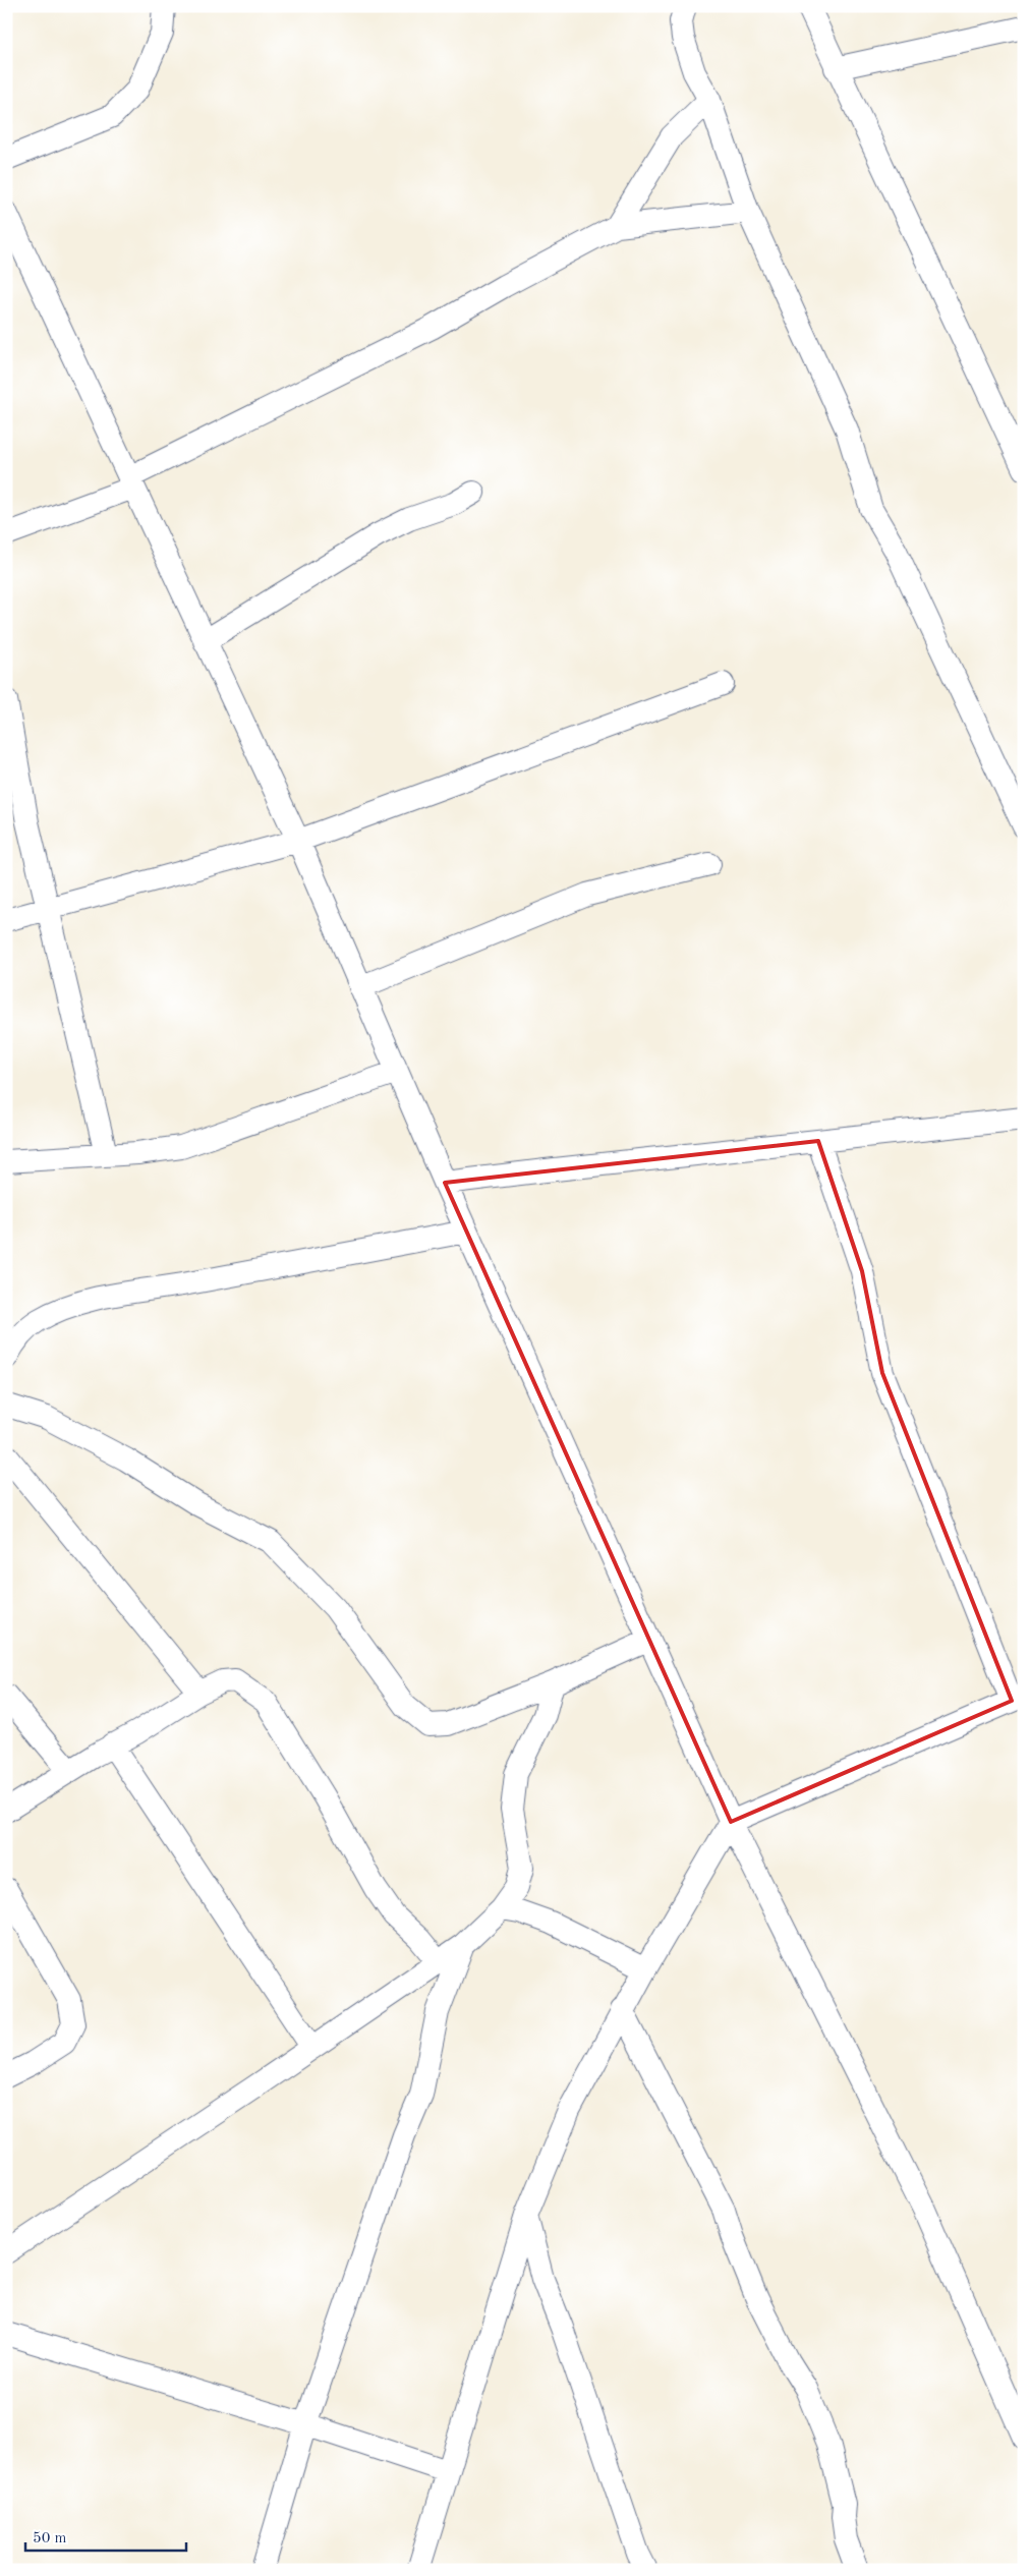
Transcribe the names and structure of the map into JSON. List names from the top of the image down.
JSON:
{
  "scale_bar": "50 m"
}
